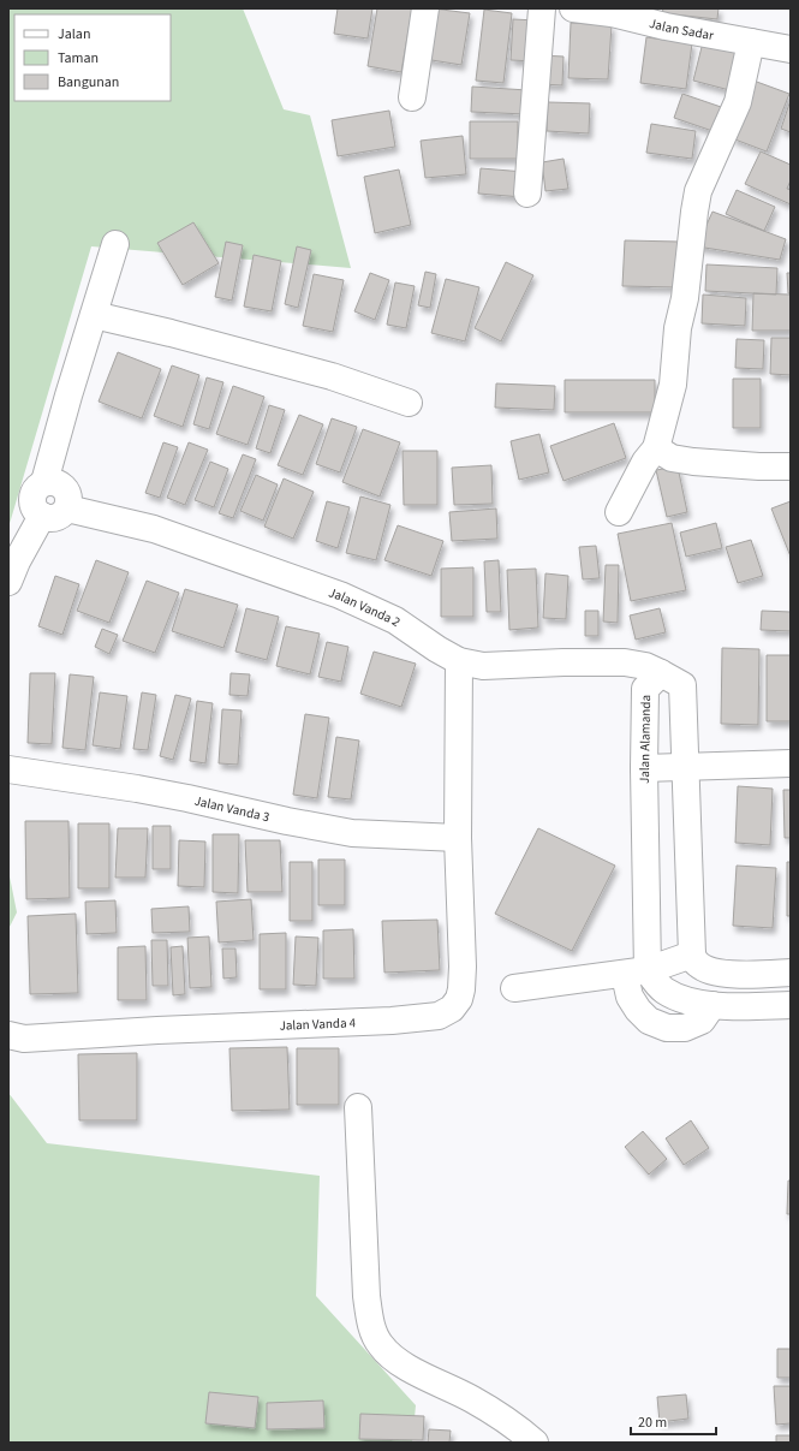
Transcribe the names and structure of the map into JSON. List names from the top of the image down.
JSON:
{
  "streets": {
    "street": [
      "Jalan Sadar",
      "Jalan Vanda 2",
      "Jalan Alamanda",
      "Jalan Vanda 3",
      "Jalan Vanda 4"
    ]
  },
  "crossings": [
    ["Jalan Vanda 2", "Jalan Alamanda"],
    ["Jalan Vanda 2", "Jalan Vanda 4"],
    ["Jalan Vanda 3", "Jalan Vanda 4"]
  ],
  "legend": ["Jalan", "Taman", "Bangunan"],
  "scale_bar": "20 m"
}
